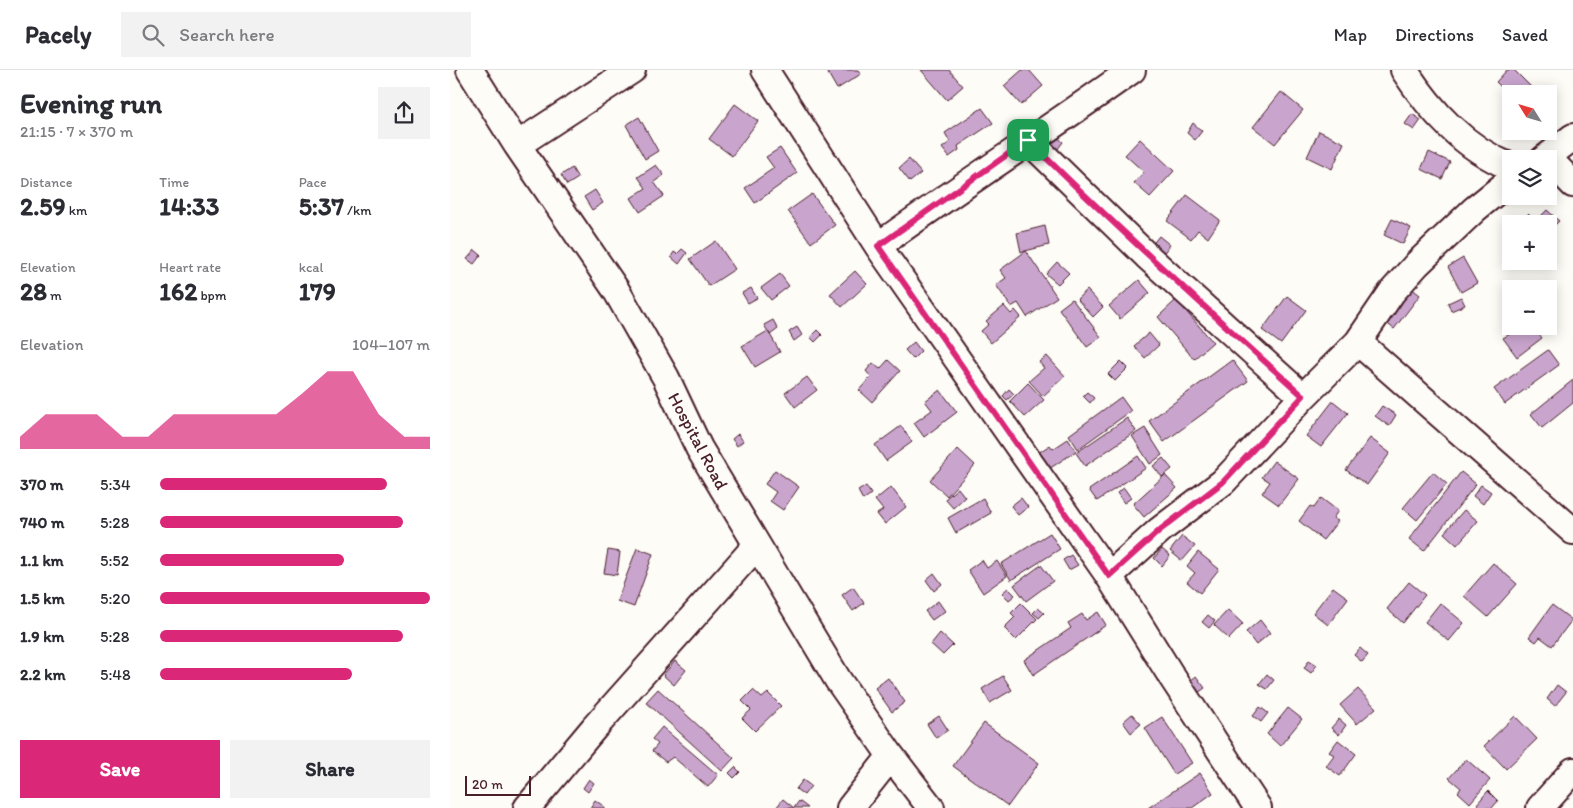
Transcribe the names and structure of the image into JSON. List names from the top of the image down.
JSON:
{
  "streets": {
    "street": ["Hospital Road"]
  },
  "scale_bar": "20 m",
  "north": "top left",
  "page": {
    "header": "Pacely",
    "search": "Search here",
    "nav": ["Map", "Directions", "Saved"],
    "heading": ["Evening run", "21:15 · 7 × 370 m"],
    "map_buttons": ["+", "−"],
    "stats": [
      ["Distance", "2.59 km"],
      ["Time", "14:33"],
      ["Pace", "5:37 /km"],
      ["Elevation", "28 m"],
      ["Heart rate", "162 bpm"],
      ["kcal", "179"]
    ],
    "chart": ["Elevation", "104–107 m"],
    "list": [
      {
        "name": "370 m",
        "note": "5:34"
      },
      {
        "name": "740 m",
        "note": "5:28"
      },
      {
        "name": "1.1 km",
        "note": "5:52"
      },
      {
        "name": "1.5 km",
        "note": "5:20"
      },
      {
        "name": "1.9 km",
        "note": "5:28"
      },
      {
        "name": "2.2 km",
        "note": "5:48"
      }
    ],
    "buttons": ["Save", "Share"],
    "scale": "20 m"
  }
}
